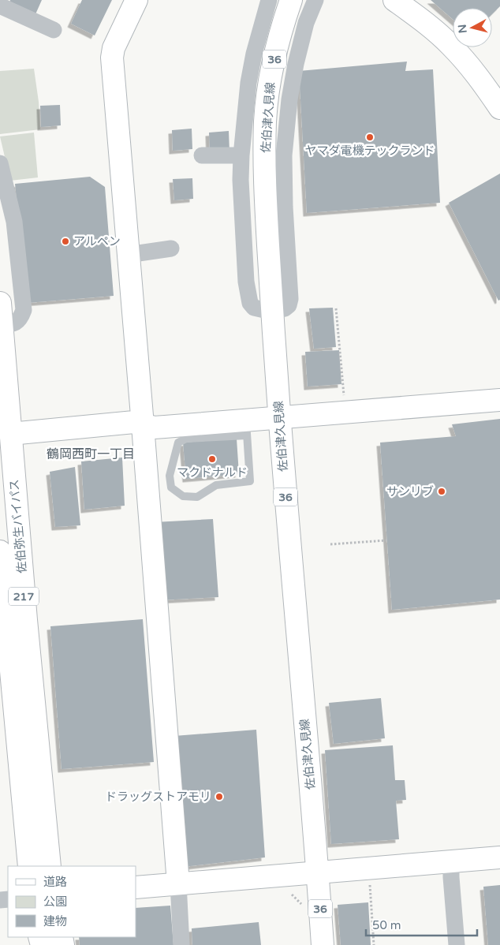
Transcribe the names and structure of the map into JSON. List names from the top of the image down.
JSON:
{
  "streets": {
    "main road": [
      "36",
      "佐伯津久見線",
      "佐伯弥生バイパス",
      "217"
    ]
  },
  "districts": ["鶴岡西町一丁目"],
  "places": [
    "ヤマダ電機テックランド",
    "アルペン",
    "マクドナルド",
    "サンリブ",
    "ドラッグストアモリ"
  ],
  "legend": ["道路", "公園", "建物"],
  "scale_bar": "50 m",
  "north": "left"
}
